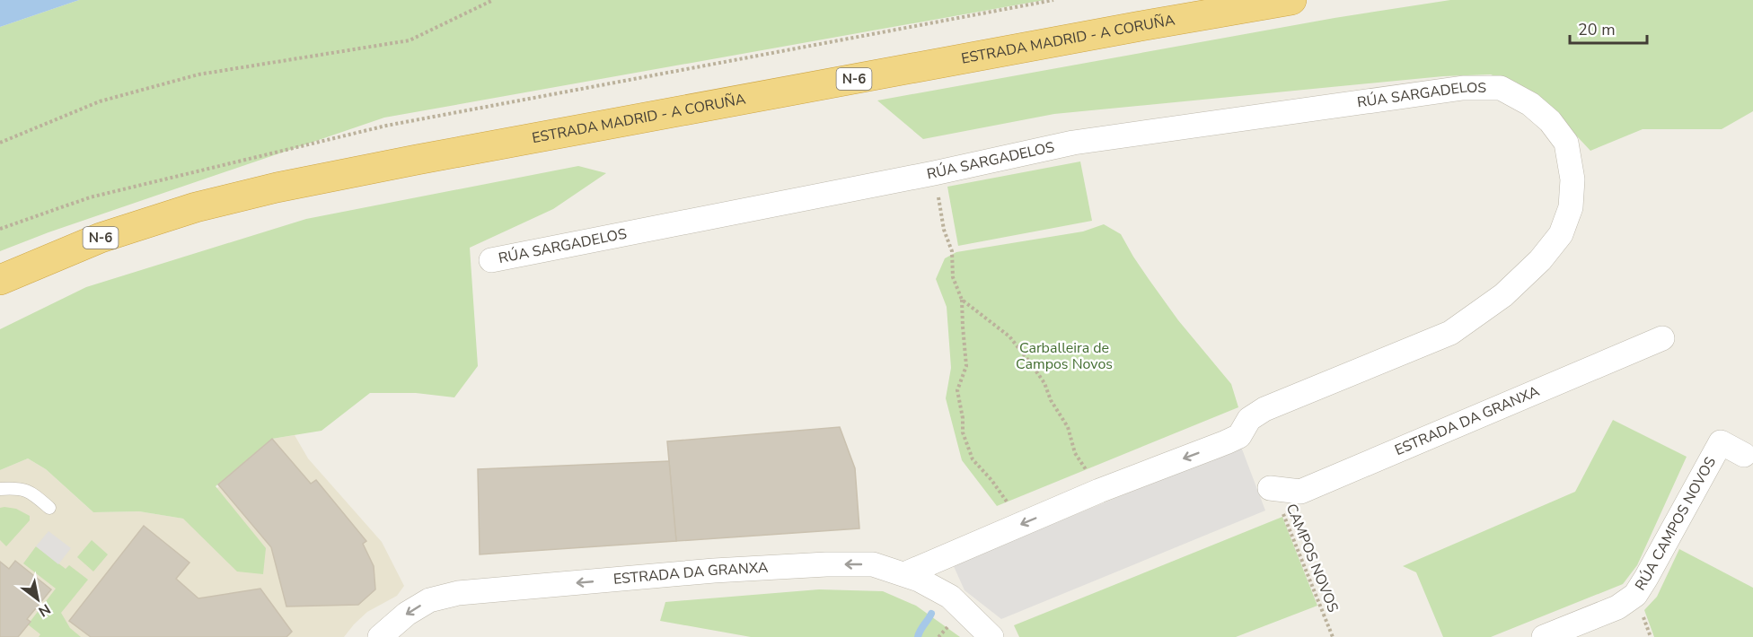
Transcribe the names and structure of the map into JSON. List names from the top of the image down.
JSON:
{
  "streets": {
    "highway": ["ESTRADA MADRID - A CORUÑA", "N-6"],
    "street": ["RÚA SARGADELOS", "ESTRADA DA GRANXA", "RÚA CAMPOS NOVOS"],
    "path": ["CAMPOS NOVOS"]
  },
  "crossings": [
    ["RÚA SARGADELOS", "ESTRADA DA GRANXA"],
    ["ESTRADA DA GRANXA", "CAMPOS NOVOS"]
  ],
  "one_way": ["ESTRADA DA GRANXA"],
  "parks": ["Carballeira de Campos Novos"],
  "scale_bar": "20 m",
  "north": "bottom right"
}
